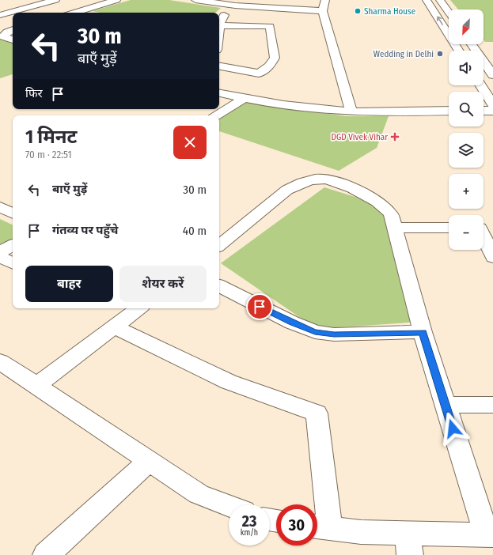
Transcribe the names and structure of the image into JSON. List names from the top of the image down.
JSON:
{
  "places": {
    "other": ["Sharma House", "Wedding in Delhi"],
    "health": ["DGD Vivek Vihar"]
  },
  "north": "bottom left",
  "page": {
    "map_buttons": ["+", "−"],
    "turn": ["30 m", "बाएँ मुड़ें"],
    "then": "फिर",
    "heading": ["1 मिनट", "70 m · 22:51"],
    "list": [
      {
        "name": "बाएँ मुड़ें",
        "value": "30 m"
      },
      {
        "name": "गंतव्य पर पहुँचे",
        "value": "40 m"
      }
    ],
    "buttons": ["बाहर", "शेयर करें"],
    "speed": "23 km/h",
    "limit": "30"
  }
}
